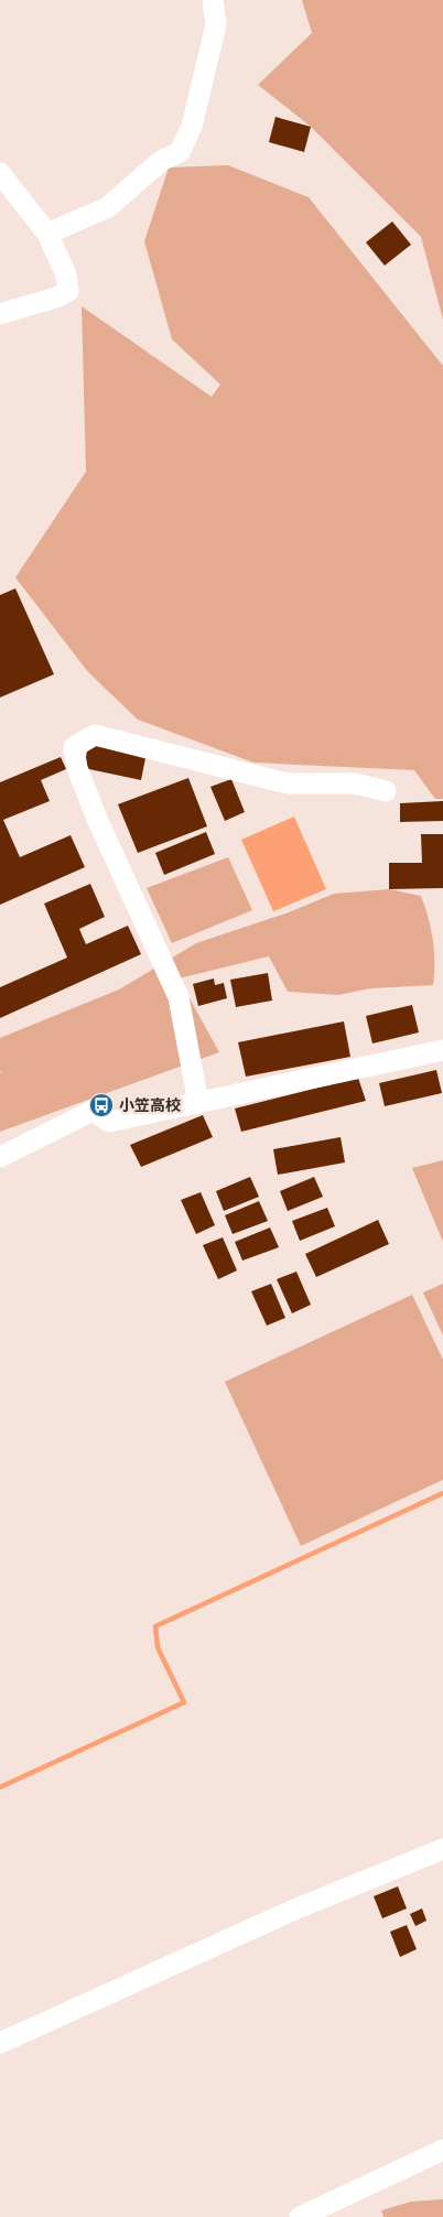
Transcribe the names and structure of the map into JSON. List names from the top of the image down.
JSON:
{
  "places": {
    "bus stop": ["小笠高校"]
  }
}
